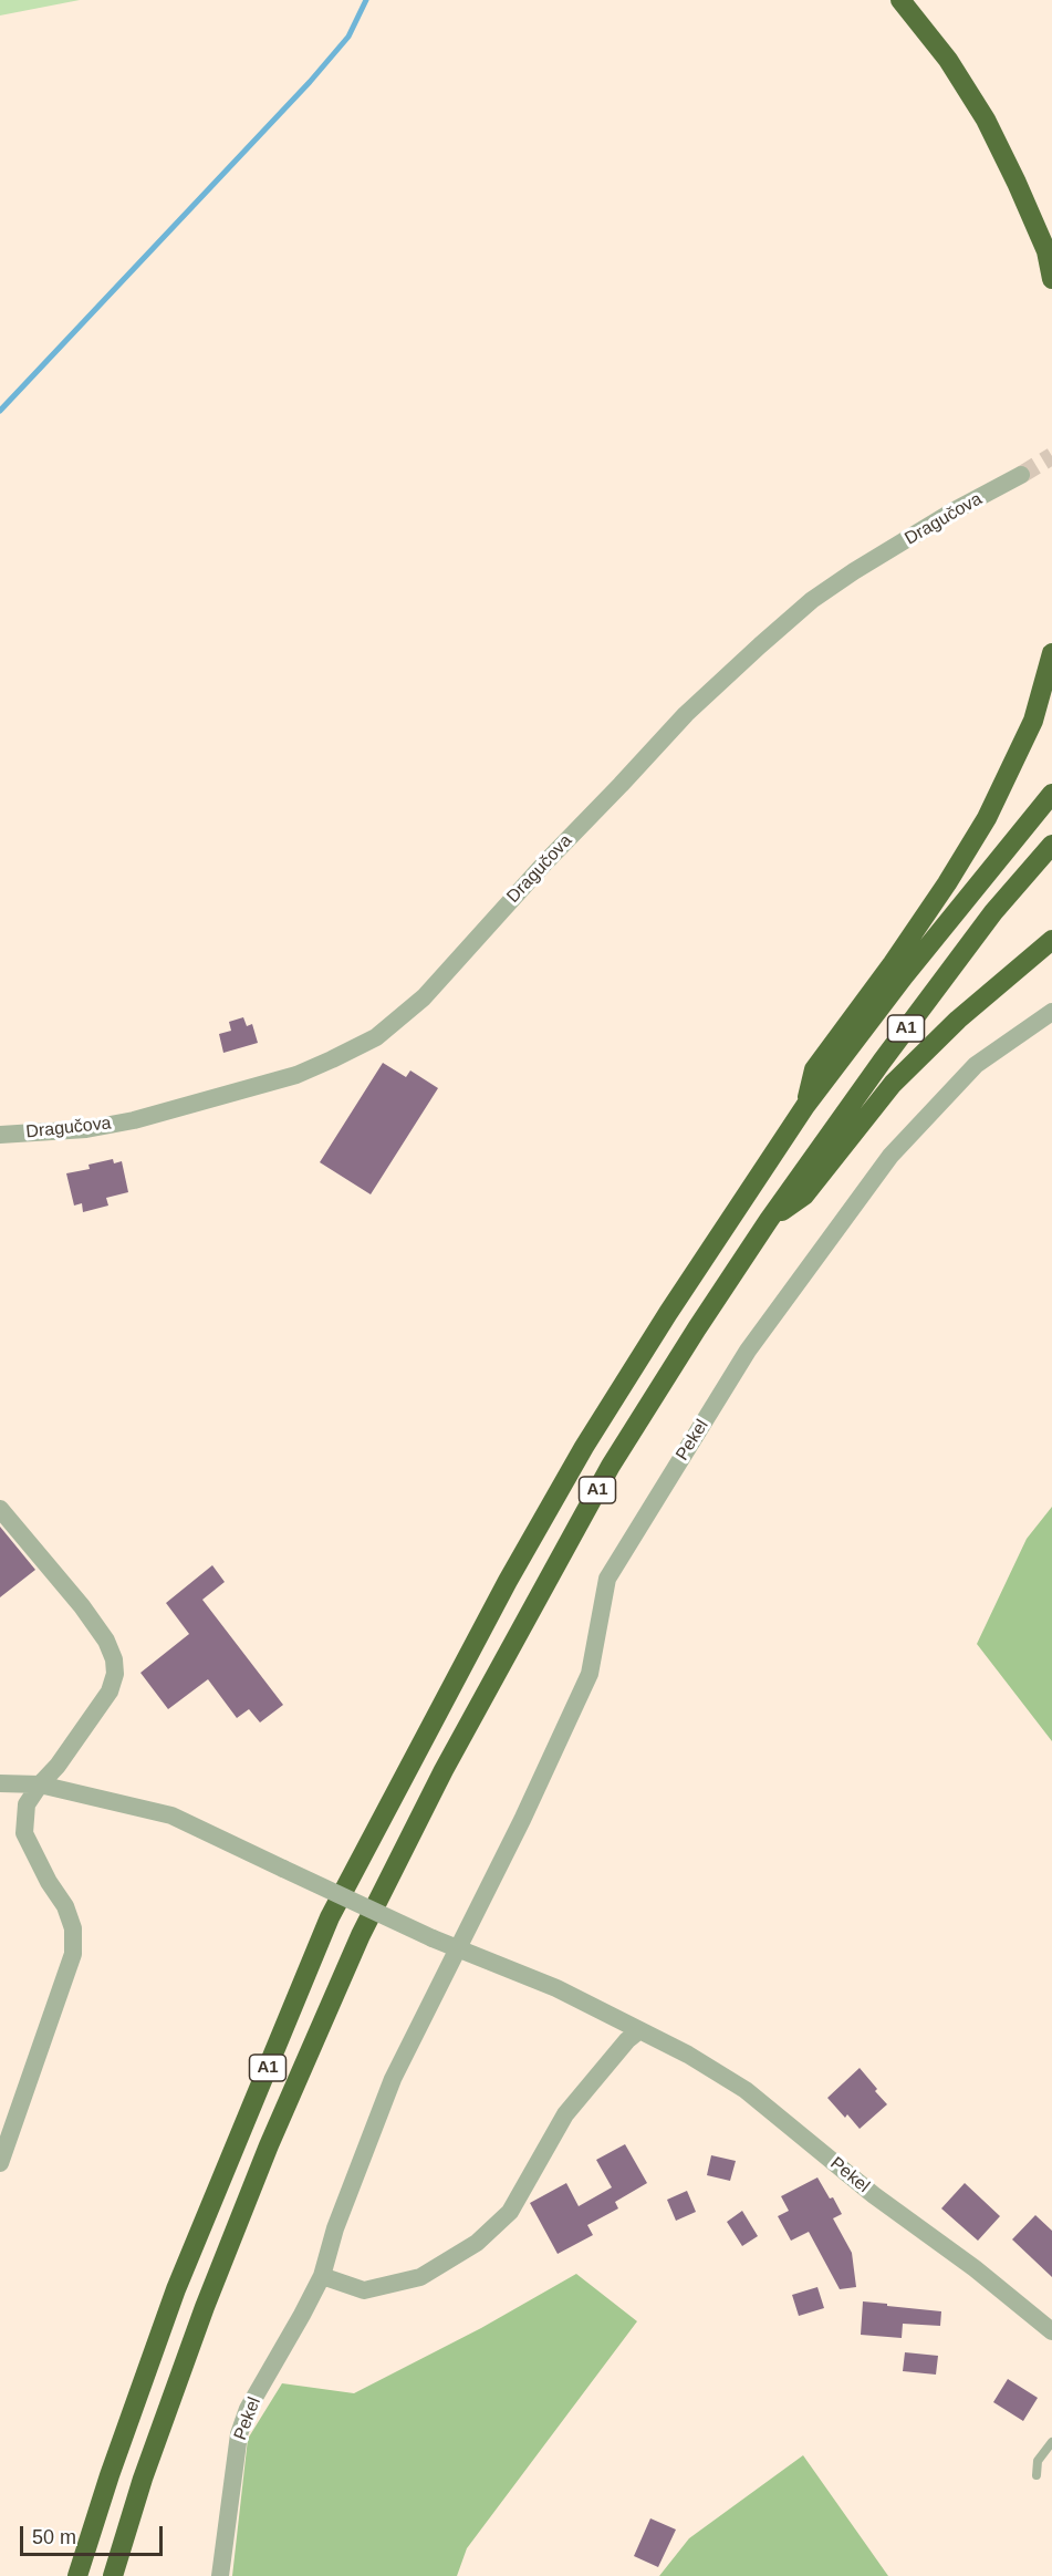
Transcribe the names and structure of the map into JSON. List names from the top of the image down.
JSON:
{
  "streets": {
    "highway": ["A1"],
    "street": ["Dragučova", "Pekel"]
  },
  "scale_bar": "50 m"
}
